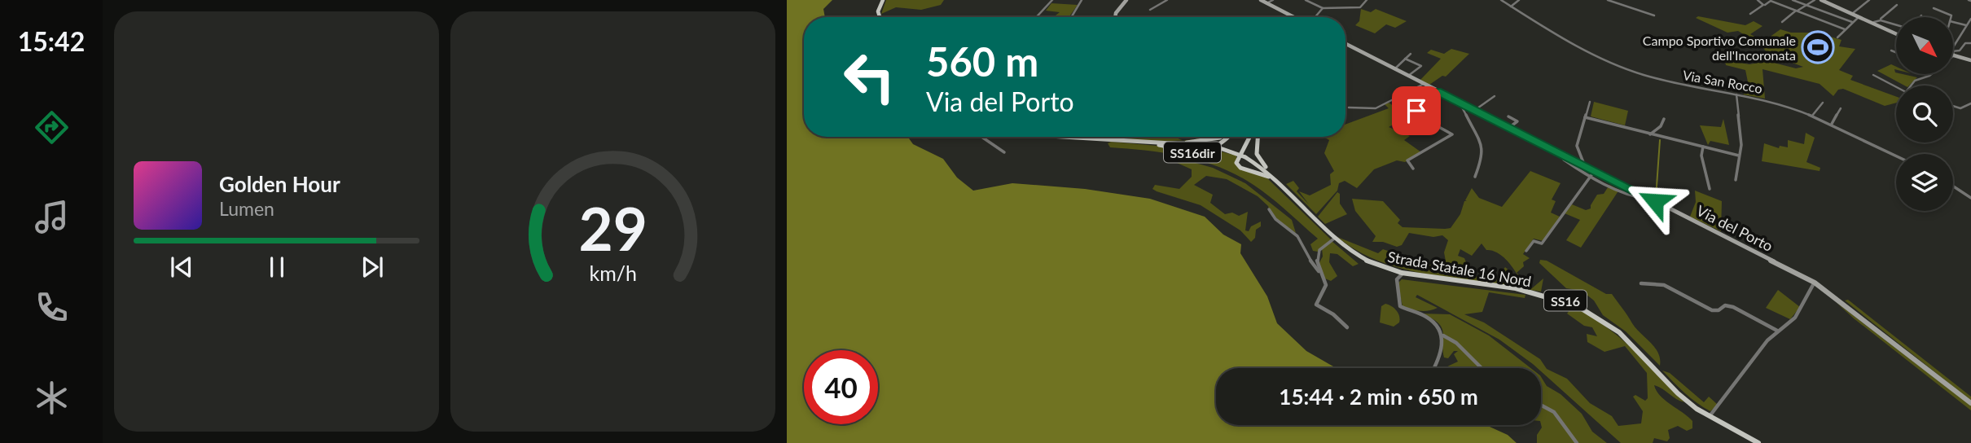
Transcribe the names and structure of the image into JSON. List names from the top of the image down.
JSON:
{
  "streets": {
    "main road": [
      "SS16dir",
      "Via del Porto",
      "Strada Statale 16 Nord",
      "SS16"
    ],
    "street": ["Via San Rocco"]
  },
  "crossings": [
    ["SS16dir", "Strada Statale 16 Nord"]
  ],
  "places": {
    "sports": ["Campo Sportivo Comunale dell'Incoronata"]
  },
  "north": "bottom right",
  "page": {
    "tabs": "15:42",
    "turn": ["560 m", "Via del Porto"],
    "song": ["Golden Hour", "Lumen"],
    "limit": "40",
    "trip": "15:44 · 2 min · 650 m",
    "gauge": ["29", "km/h"]
  }
}
